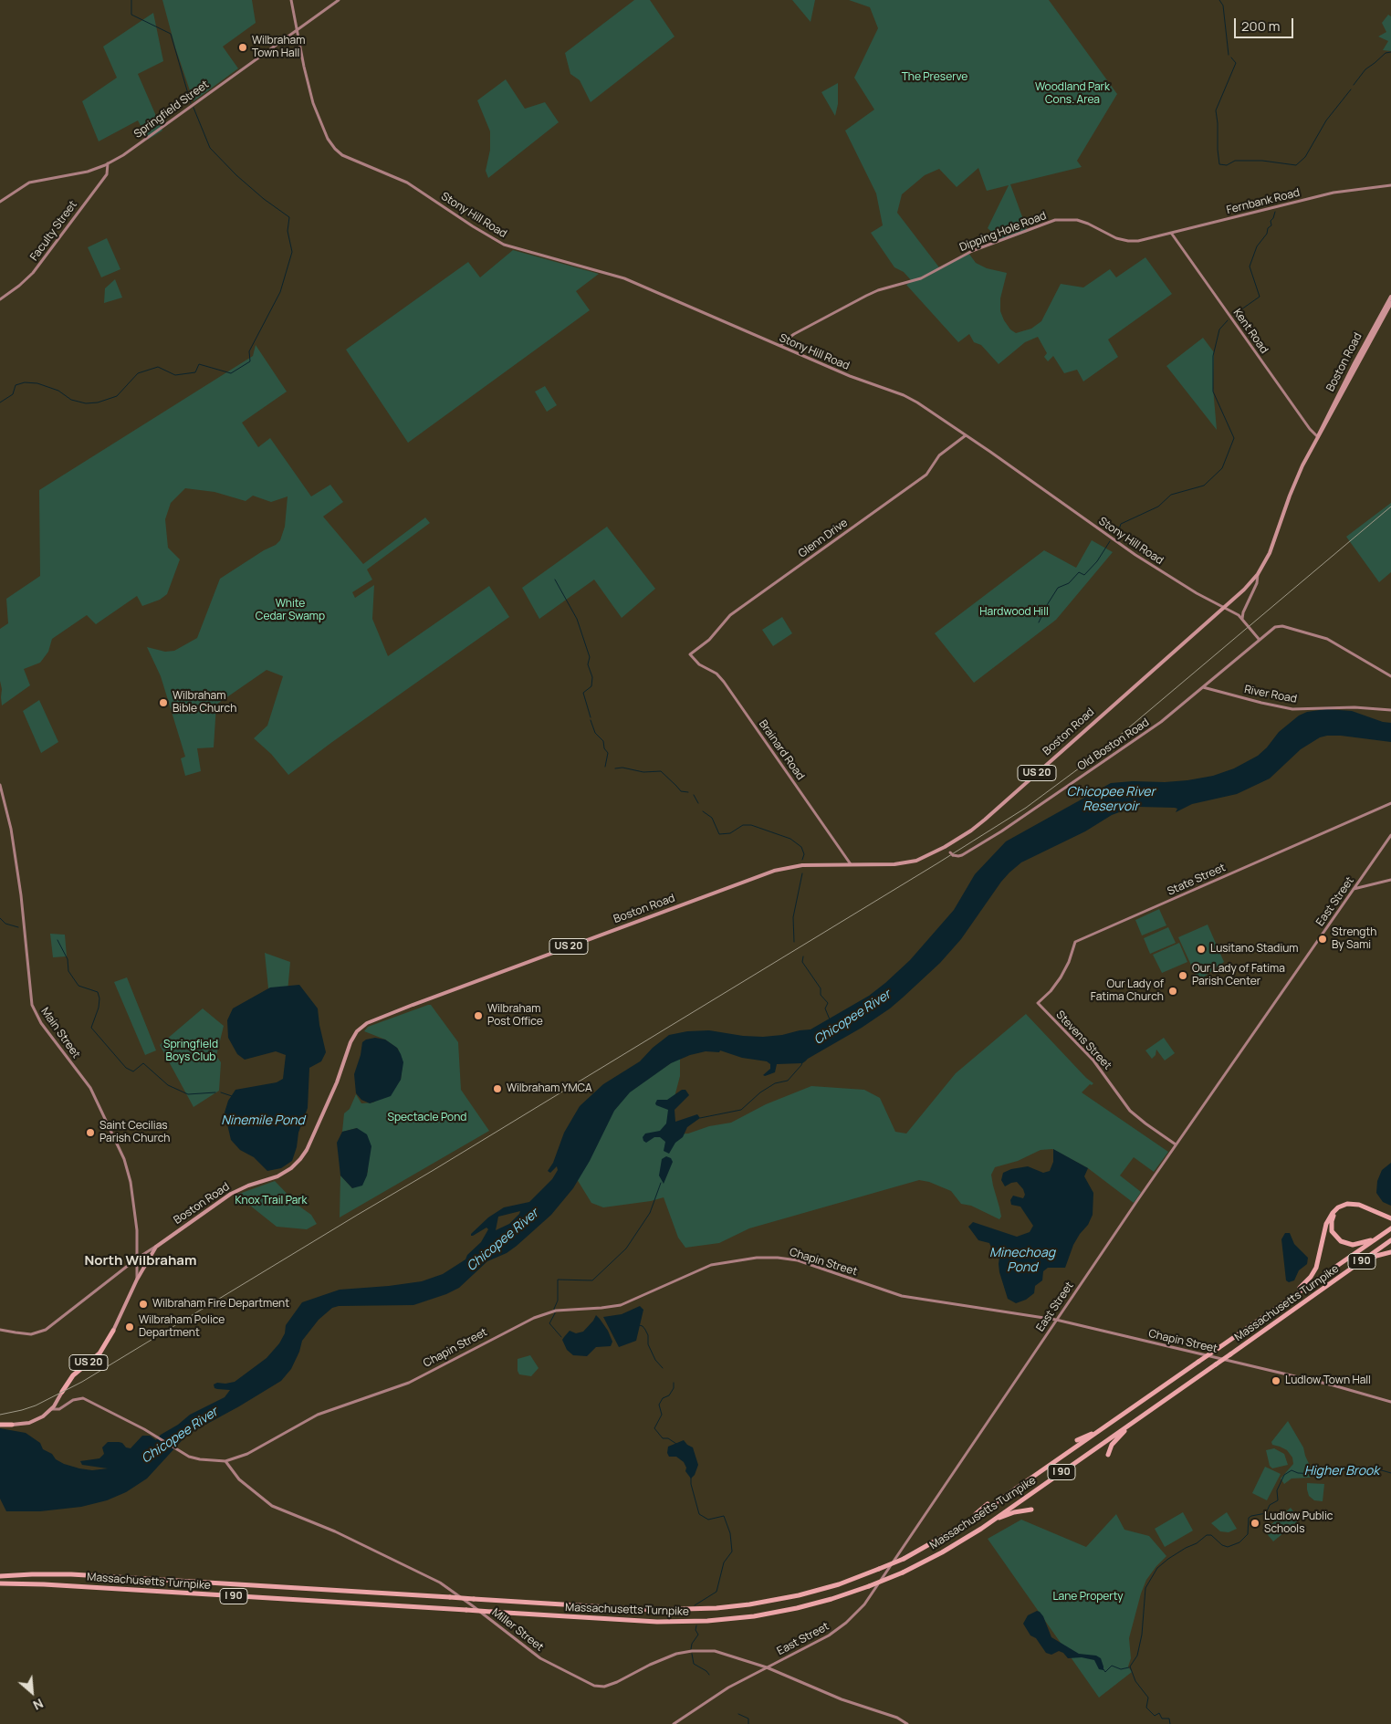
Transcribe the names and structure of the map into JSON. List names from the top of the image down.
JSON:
{
  "streets": {
    "highway": [
      "Boston Road",
      "US 20",
      "I 90",
      "Massachusetts Turnpike"
    ],
    "main road": [
      "Springfield Street",
      "Fernbank Road",
      "Stony Hill Road",
      "Faculty Street",
      "Dipping Hole Road",
      "Kent Road",
      "Glenn Drive",
      "River Road",
      "Old Boston Road",
      "Brainard Road",
      "State Street",
      "East Street",
      "Main Street",
      "Stevens Street",
      "Chapin Street",
      "Miller Street"
    ]
  },
  "crossings": [
    ["Springfield Street", "Stony Hill Road"],
    ["Springfield Street", "Faculty Street"],
    ["Fernbank Road", "Dipping Hole Road"],
    ["Fernbank Road", "Kent Road"],
    ["Stony Hill Road", "Dipping Hole Road"],
    ["Stony Hill Road", "Boston Road"],
    ["Stony Hill Road", "Glenn Drive"],
    ["Stony Hill Road", "Old Boston Road"],
    ["Kent Road", "Boston Road"],
    ["Boston Road", "Old Boston Road"],
    ["Boston Road", "Brainard Road"],
    ["Boston Road", "Main Street"],
    ["Glenn Drive", "Brainard Road"],
    ["River Road", "Old Boston Road"],
    ["State Street", "Stevens Street"],
    ["East Street", "Stevens Street"],
    ["East Street", "Chapin Street"],
    ["East Street", "Miller Street"],
    ["Chapin Street", "Miller Street"]
  ],
  "districts": ["North Wilbraham"],
  "water": [
    "Chicopee River Reservoir",
    "Chicopee River",
    "Ninemile Pond",
    "Minechoag Pond",
    "Higher Brook"
  ],
  "parks": [
    "The Preserve",
    "Woodland Park Cons. Area",
    "White Cedar Swamp",
    "Hardwood Hill",
    "Springfield Boys Club",
    "Spectacle Pond",
    "Knox Trail Park",
    "Lane Property"
  ],
  "places": [
    "Wilbraham Town Hall",
    "Wilbraham Bible Church",
    "Strength By Sami",
    "Lusitano Stadium",
    "Our Lady of Fatima Parish Center",
    "Our Lady of Fatima Church",
    "Wilbraham Post Office",
    "Wilbraham YMCA",
    "Saint Cecilias Parish Church",
    "Wilbraham Fire Department",
    "Wilbraham Police Department",
    "Ludlow Town Hall",
    "Ludlow Public Schools"
  ],
  "scale_bar": "200 m",
  "north": "bottom right"
}
